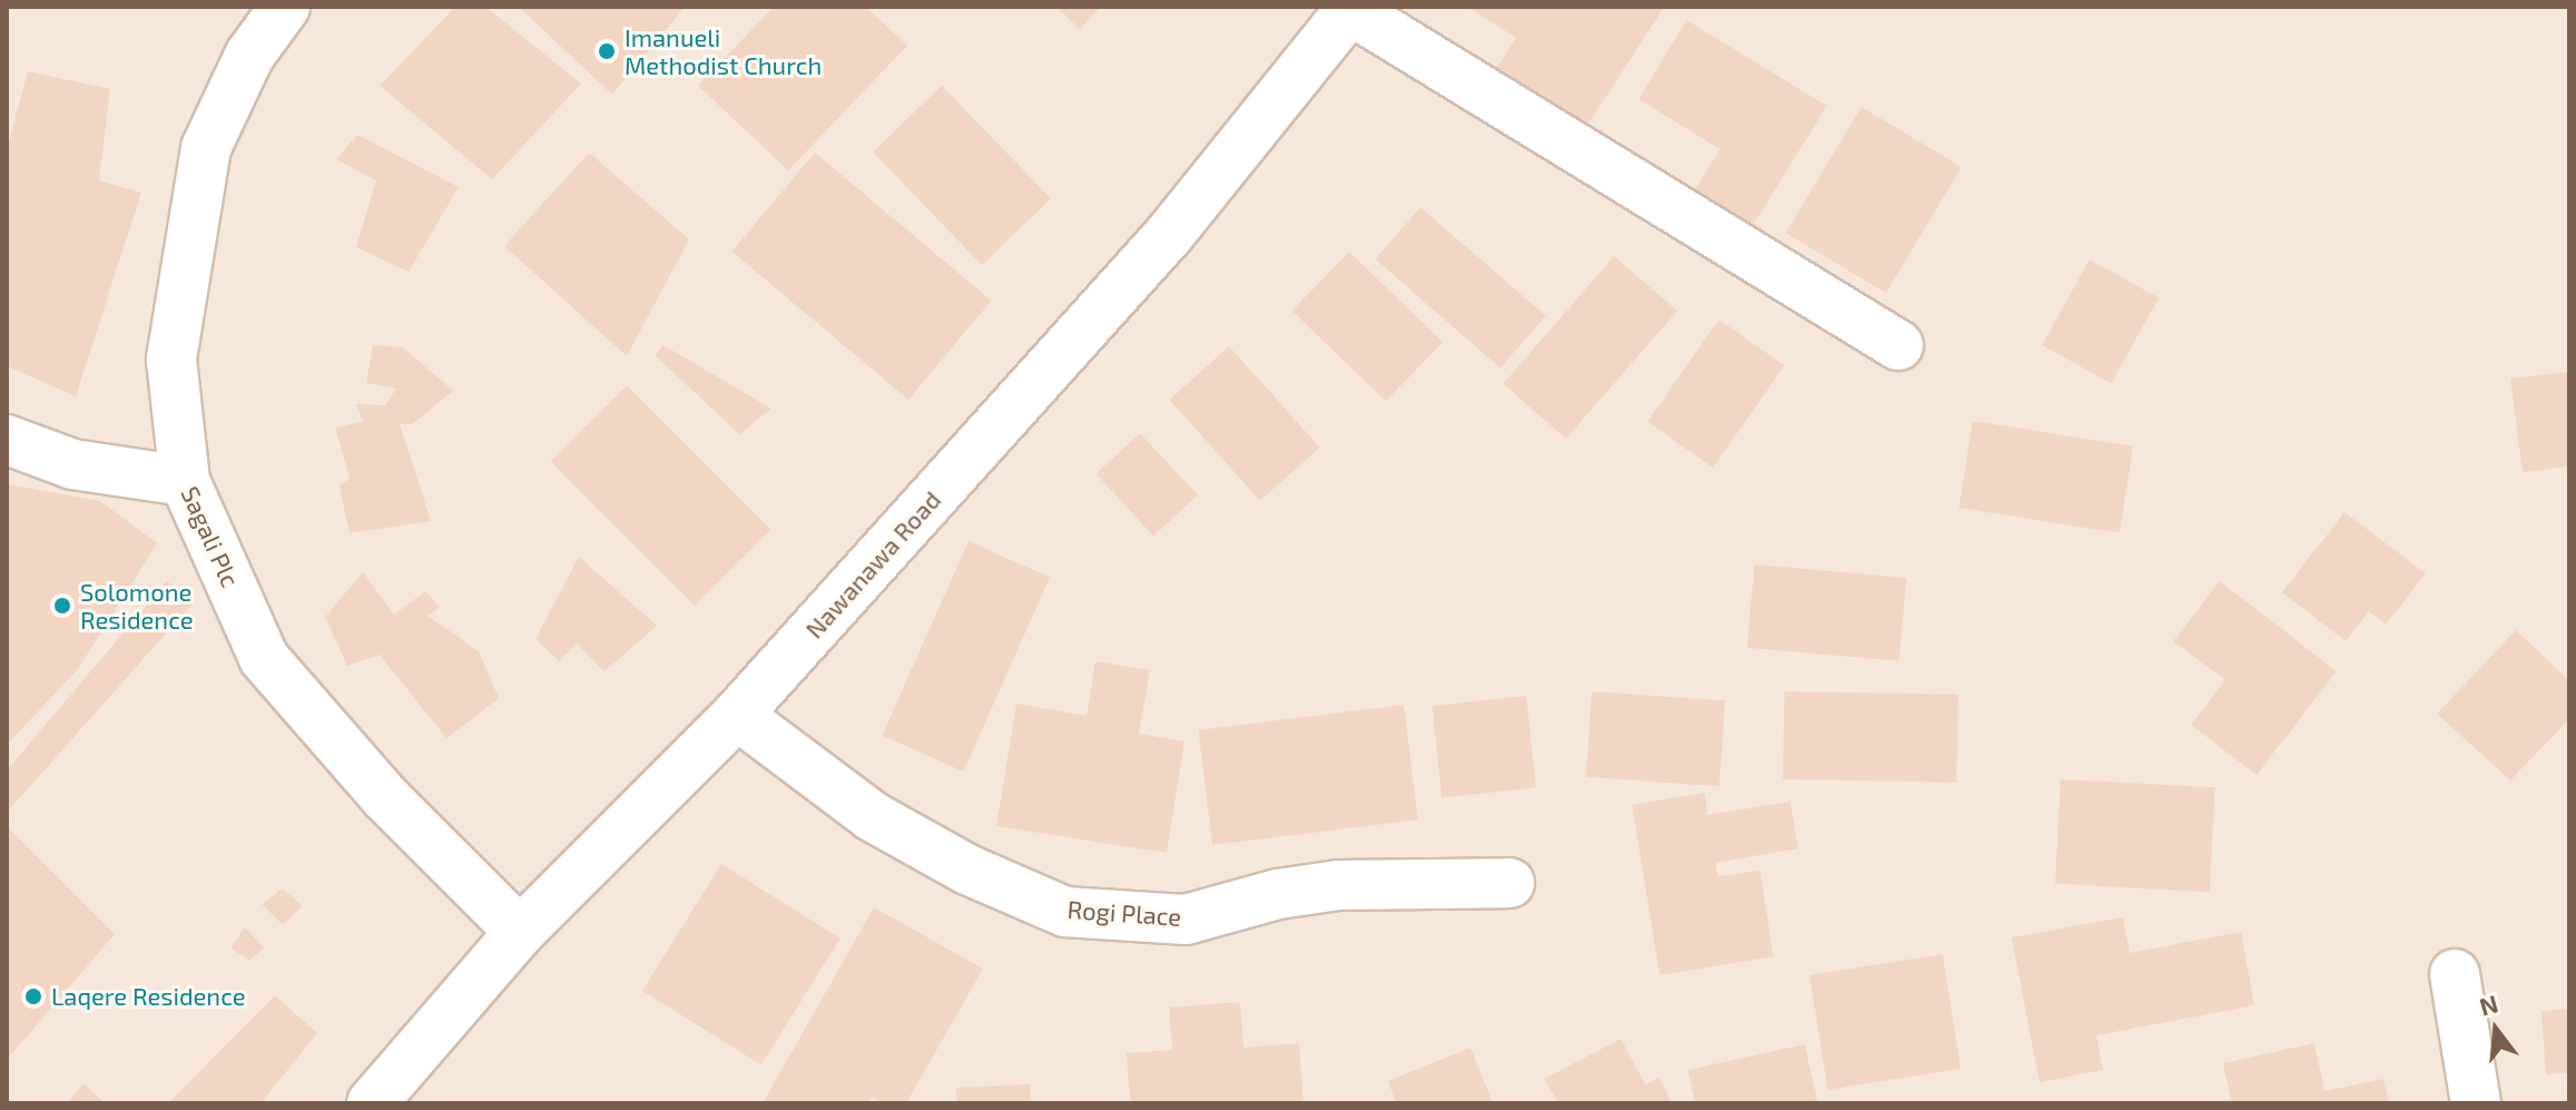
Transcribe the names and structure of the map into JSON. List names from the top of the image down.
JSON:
{
  "streets": {
    "street": ["Sagali Plc", "Nawanawa Road", "Rogi Place"]
  },
  "crossings": [
    ["Sagali Plc", "Nawanawa Road"],
    ["Nawanawa Road", "Rogi Place"]
  ],
  "places": ["Imanueli Methodist Church", "Solomone Residence", "Laqere Residence"],
  "north": "top"
}
